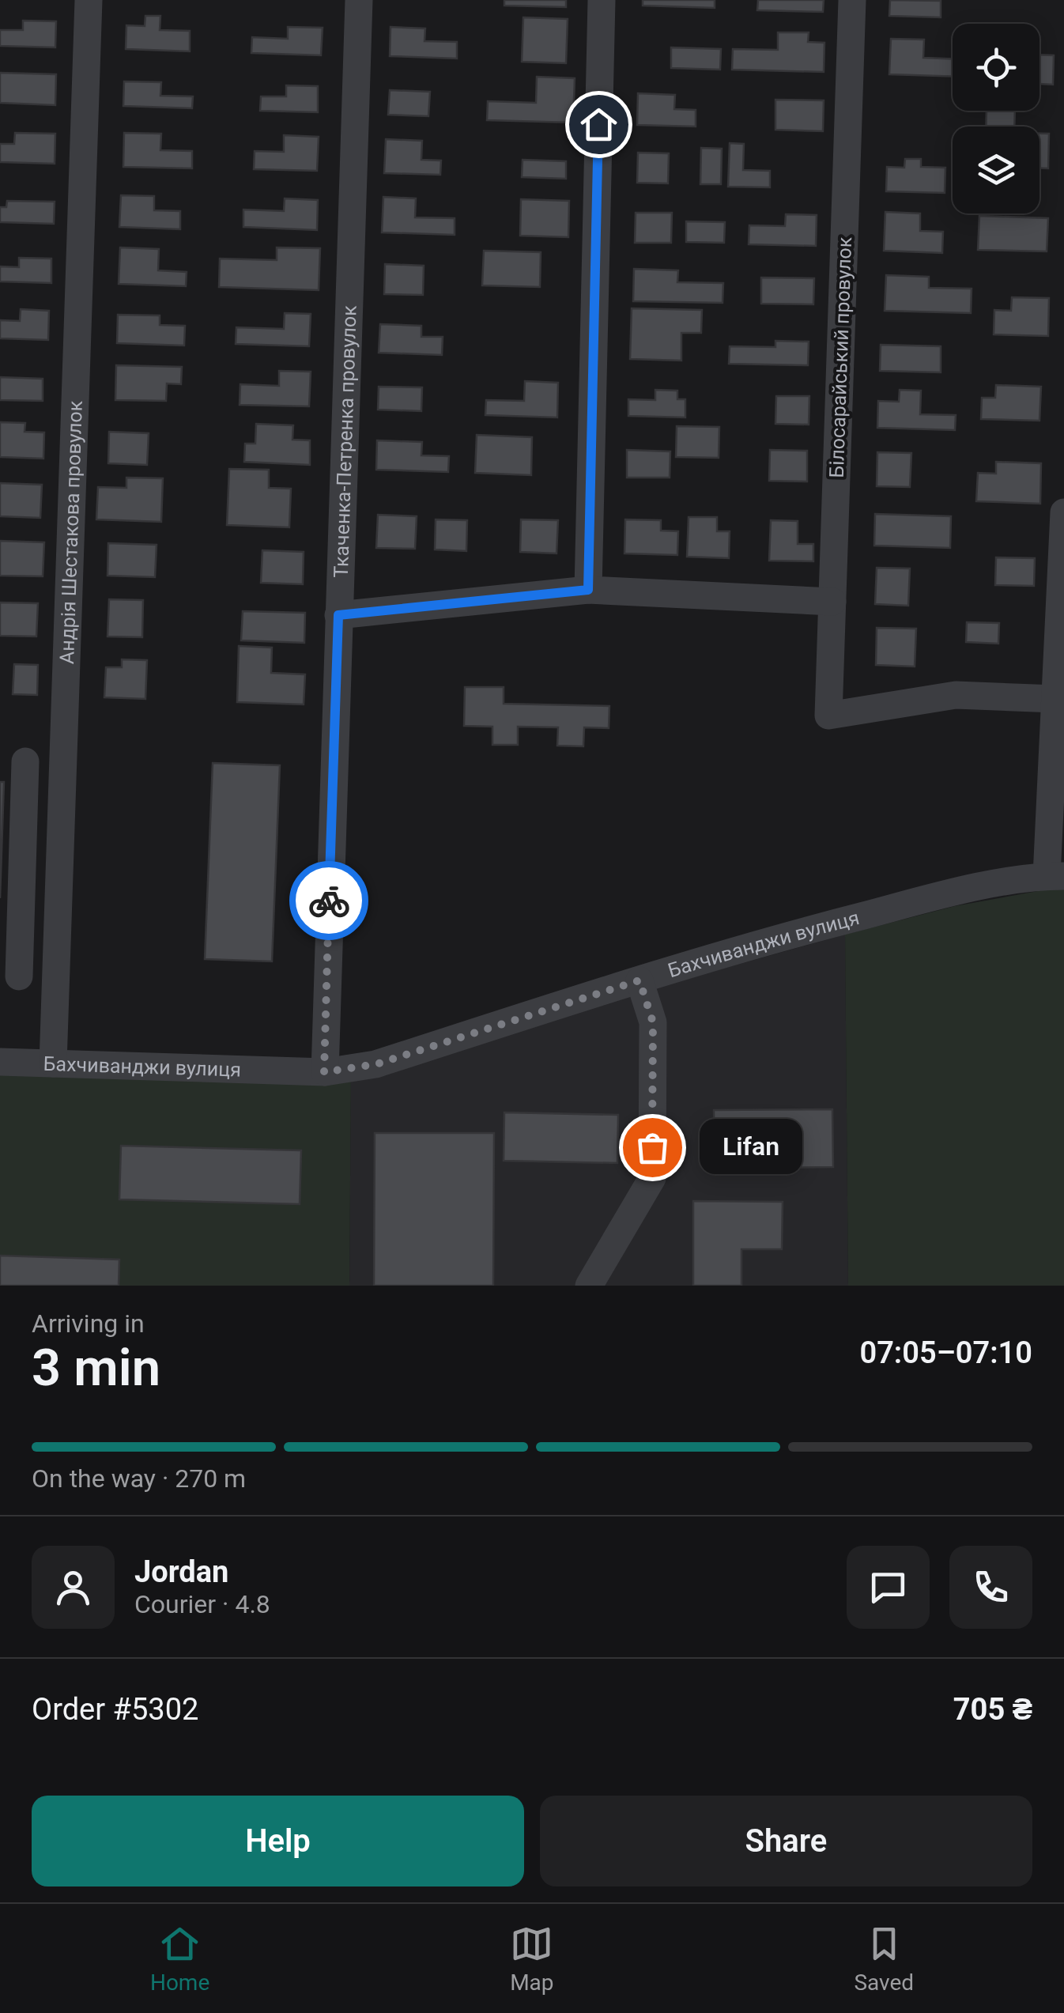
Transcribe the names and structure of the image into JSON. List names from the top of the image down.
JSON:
{
  "streets": {
    "street": [
      "Білосарайський провулок",
      "Ткаченка-Петренка провулок",
      "Андрія Шестакова провулок",
      "Бахчиванджи вулиця"
    ]
  },
  "crossings": [
    ["Ткаченка-Петренка провулок", "Бахчиванджи вулиця"],
    ["Андрія Шестакова провулок", "Бахчиванджи вулиця"]
  ],
  "places": ["Lifan"],
  "page": {
    "bubble": "Lifan",
    "heading": ["3 min", "Arriving in", "07:05–07:10"],
    "panel": [
      "Jordan",
      "Courier · 4.8",
      "Order #5302",
      "705 ₴"
    ],
    "bar": "On the way · 270 m",
    "buttons": ["Help", "Share"],
    "tabs": ["Home", "Map", "Saved"]
  }
}
